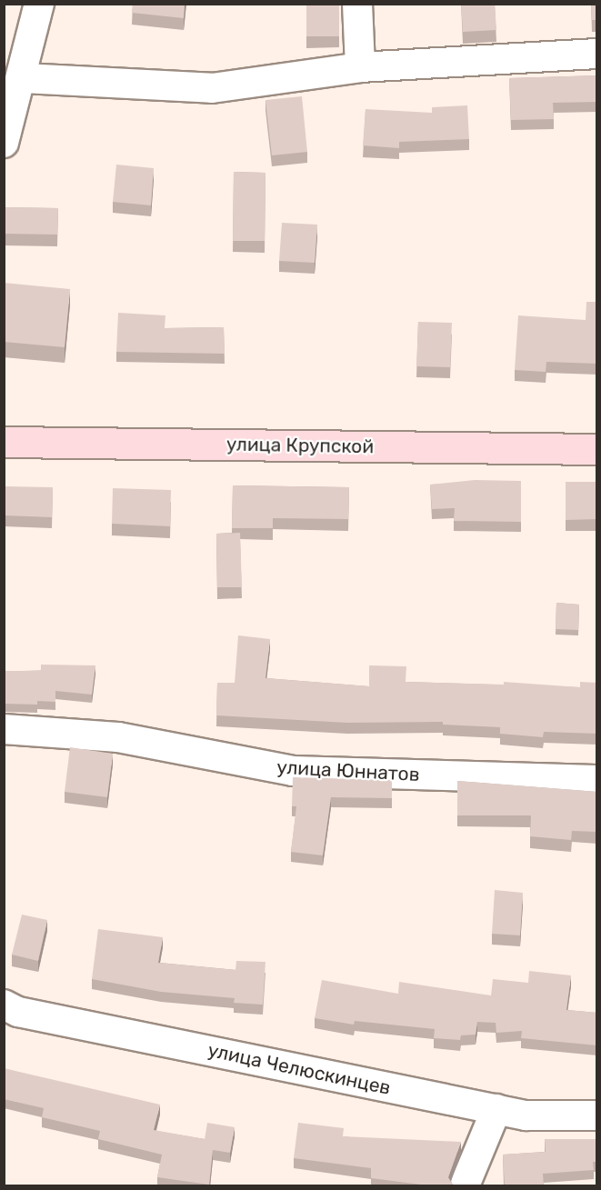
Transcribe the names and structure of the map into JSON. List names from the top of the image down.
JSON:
{
  "streets": {
    "street": ["улица Крупской", "улица Юннатов", "улица Челюскинцев"]
  }
}
